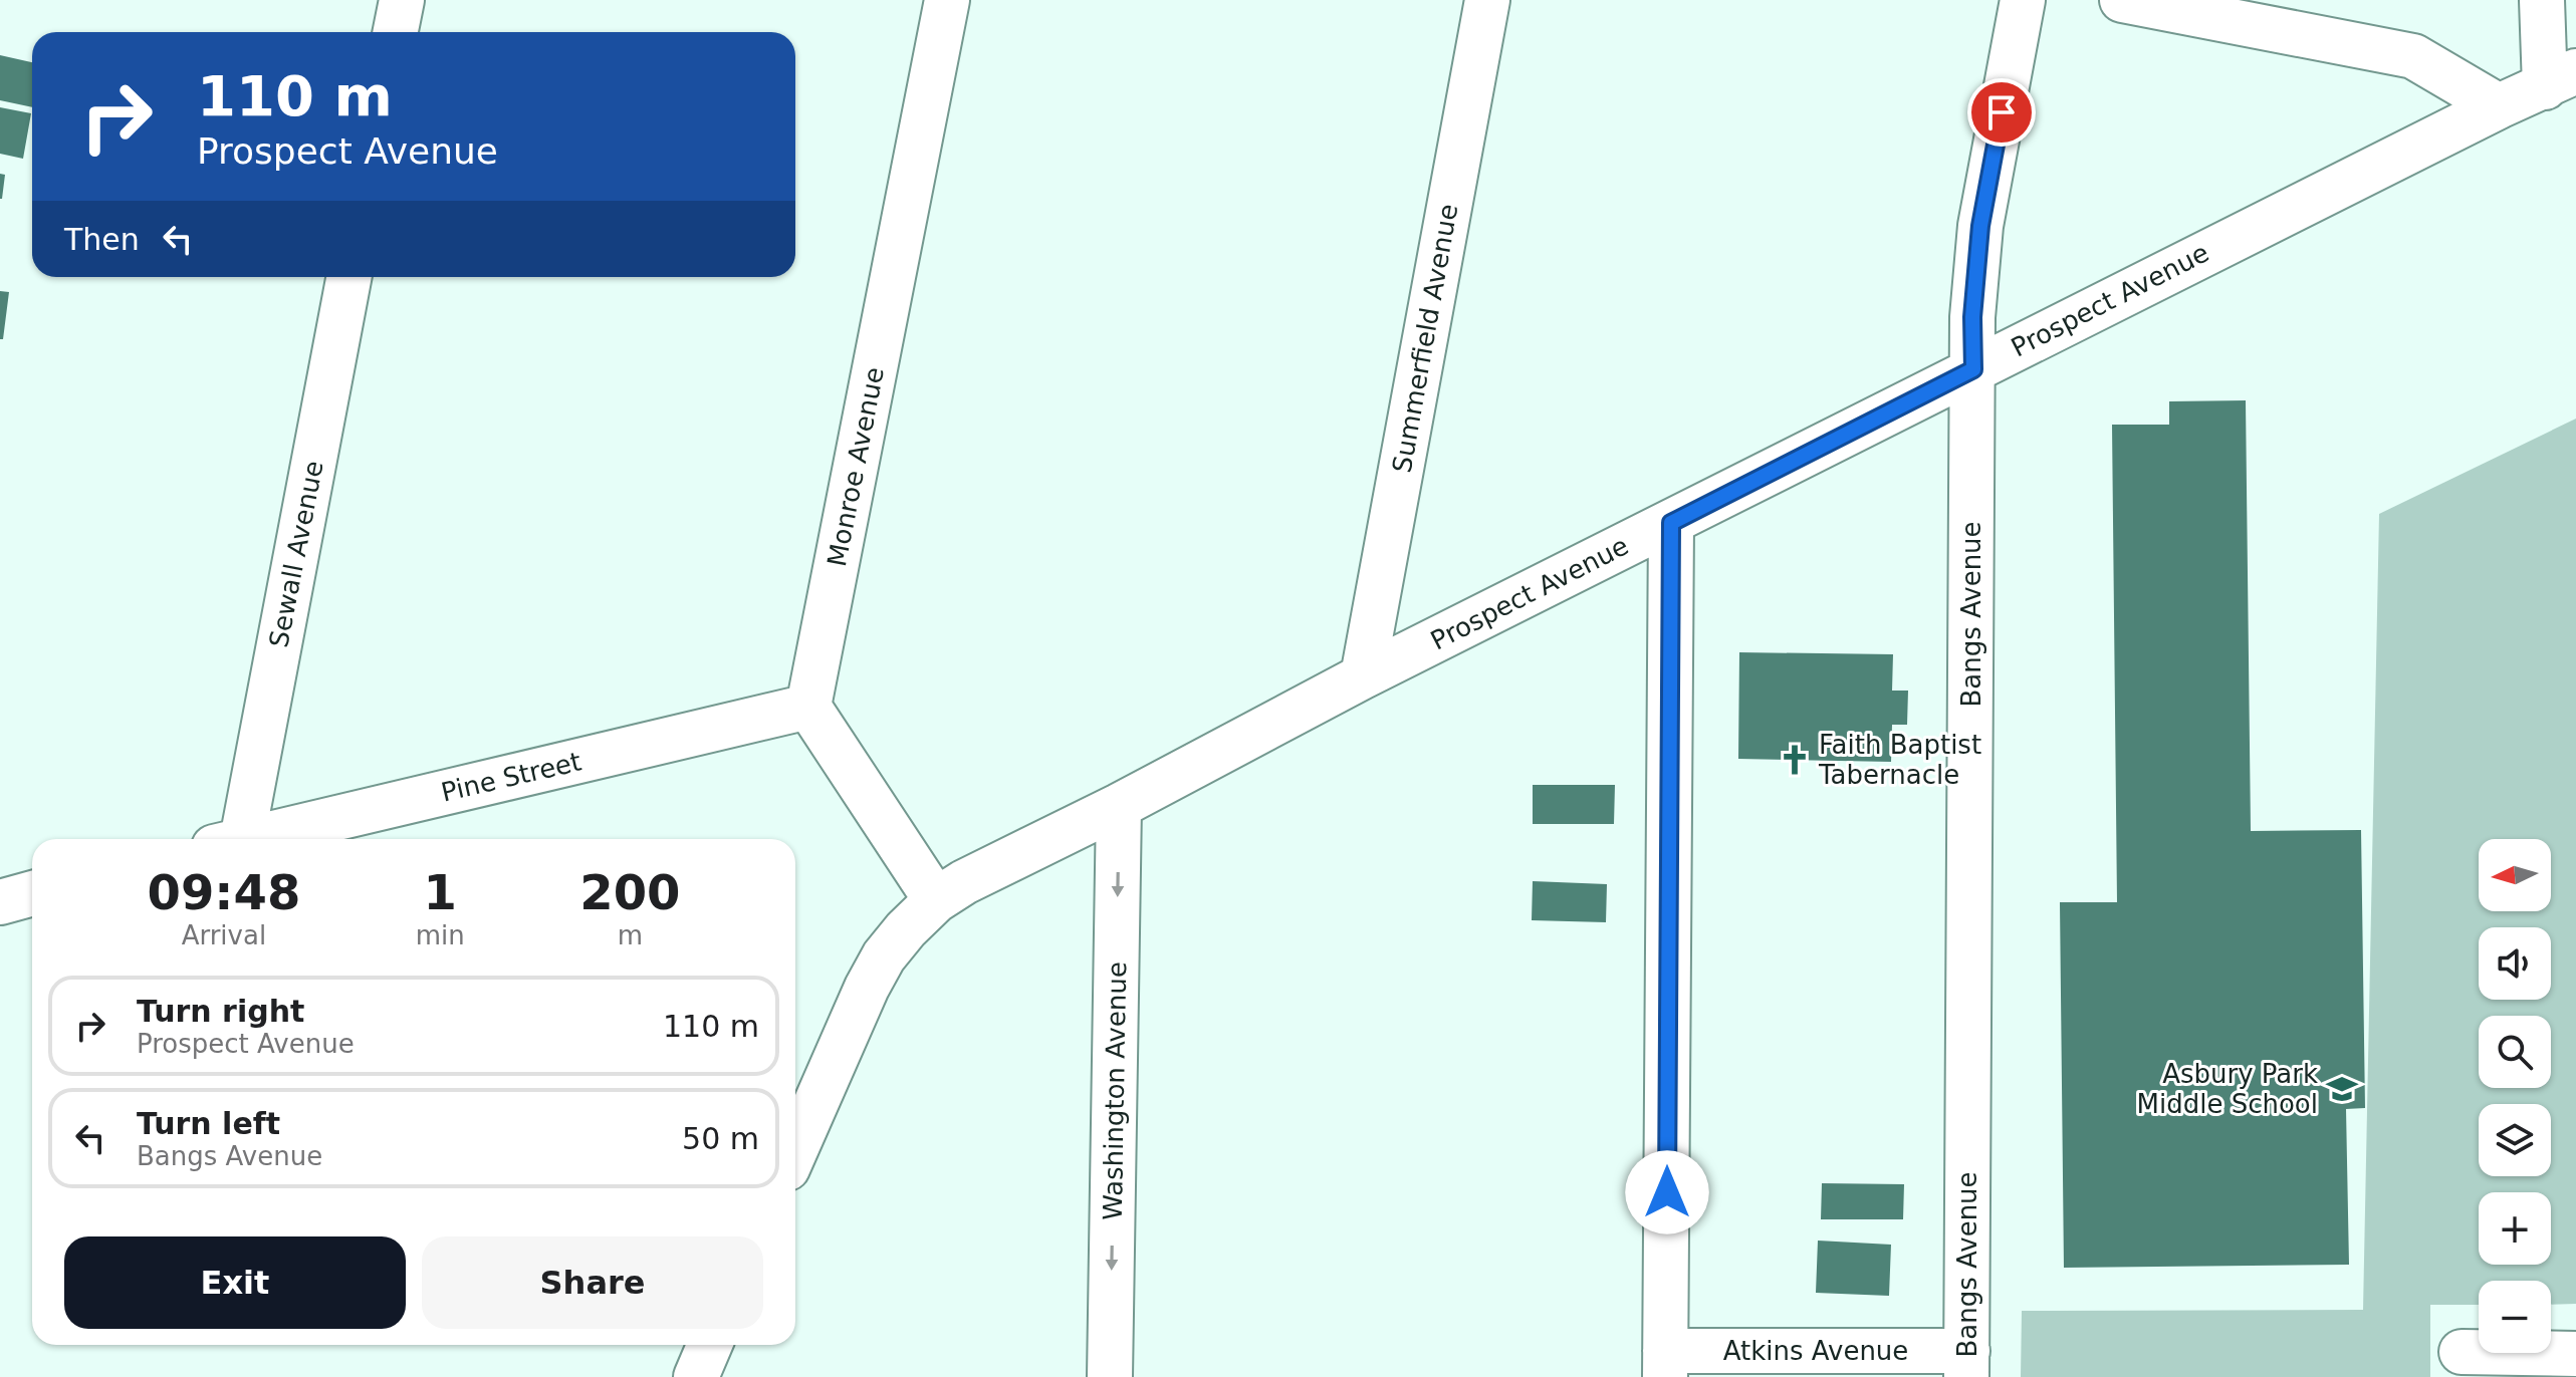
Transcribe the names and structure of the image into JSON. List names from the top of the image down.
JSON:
{
  "streets": {
    "street": [
      "Prospect Avenue",
      "Summerfield Avenue",
      "Monroe Avenue",
      "Sewall Avenue",
      "Bangs Avenue",
      "Pine Street",
      "Washington Avenue",
      "Atkins Avenue"
    ]
  },
  "crossings": [
    ["Prospect Avenue", "Summerfield Avenue"],
    ["Prospect Avenue", "Bangs Avenue"],
    ["Prospect Avenue", "Washington Avenue"],
    ["Monroe Avenue", "Pine Street"],
    ["Bangs Avenue", "Atkins Avenue"]
  ],
  "one_way": ["Washington Avenue"],
  "places": {
    "church": ["Faith Baptist Tabernacle"],
    "school or university": ["Asbury Park Middle School"]
  },
  "north": "left",
  "page": {
    "turn": ["110 m", "Prospect Avenue"],
    "then": "Then",
    "map_buttons": ["+", "−"],
    "eta": [
      "09:48",
      "Arrival",
      "1",
      "min",
      "200",
      "m"
    ],
    "list": [
      {
        "name": "Turn right",
        "note": "Prospect Avenue",
        "value": "110 m"
      },
      {
        "name": "Turn left",
        "note": "Bangs Avenue",
        "value": "50 m"
      }
    ],
    "buttons": ["Exit", "Share"]
  }
}
